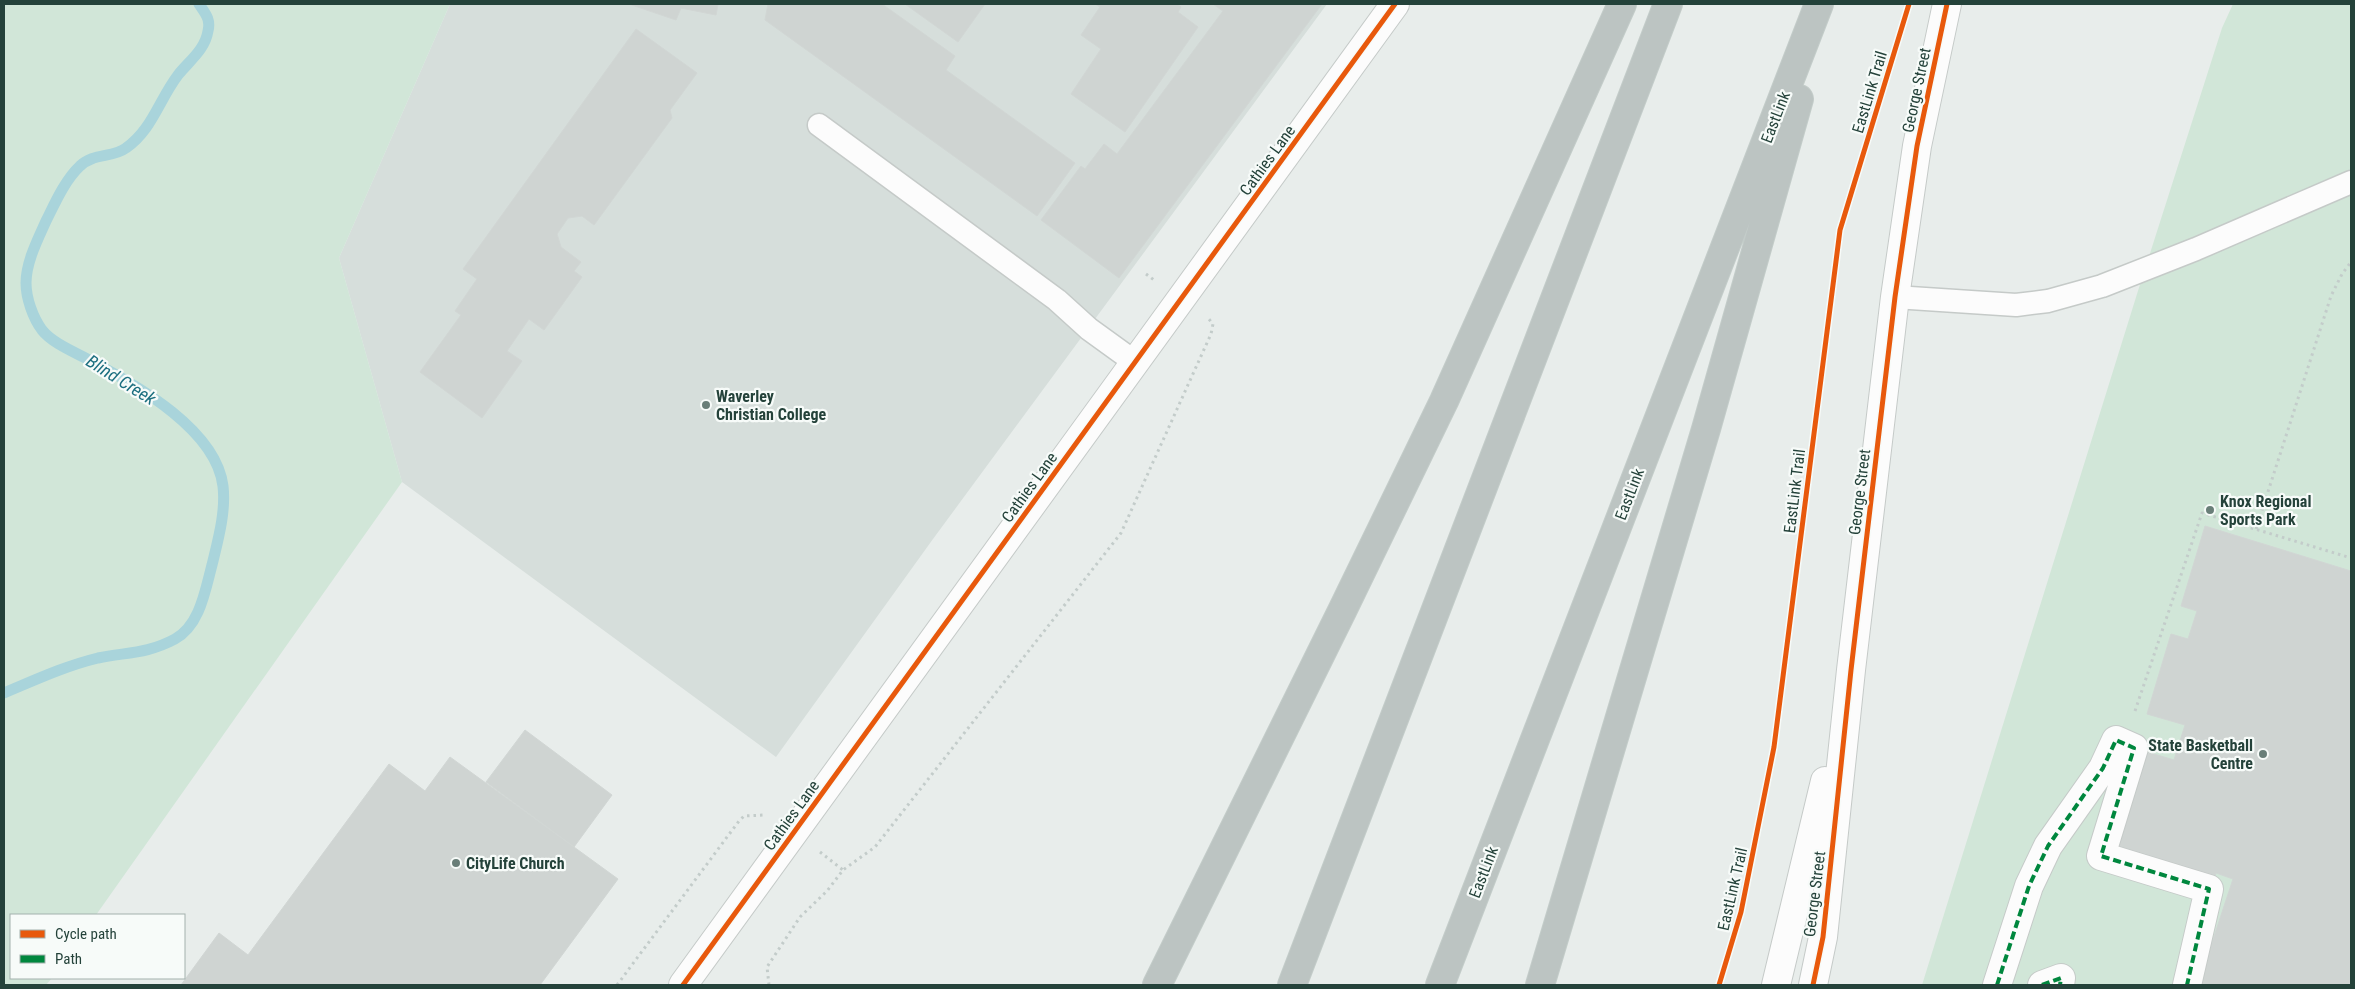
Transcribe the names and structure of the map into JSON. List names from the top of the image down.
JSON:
{
  "streets": {
    "highway": ["EastLink"],
    "street": ["George Street", "Cathies Lane"],
    "cycle path": ["EastLink Trail"]
  },
  "water": ["Blind Creek"],
  "places": [
    "Waverley Christian College",
    "Knox Regional Sports Park",
    "State Basketball Centre",
    "CityLife Church"
  ],
  "legend": ["Cycle path", "Path"]
}
